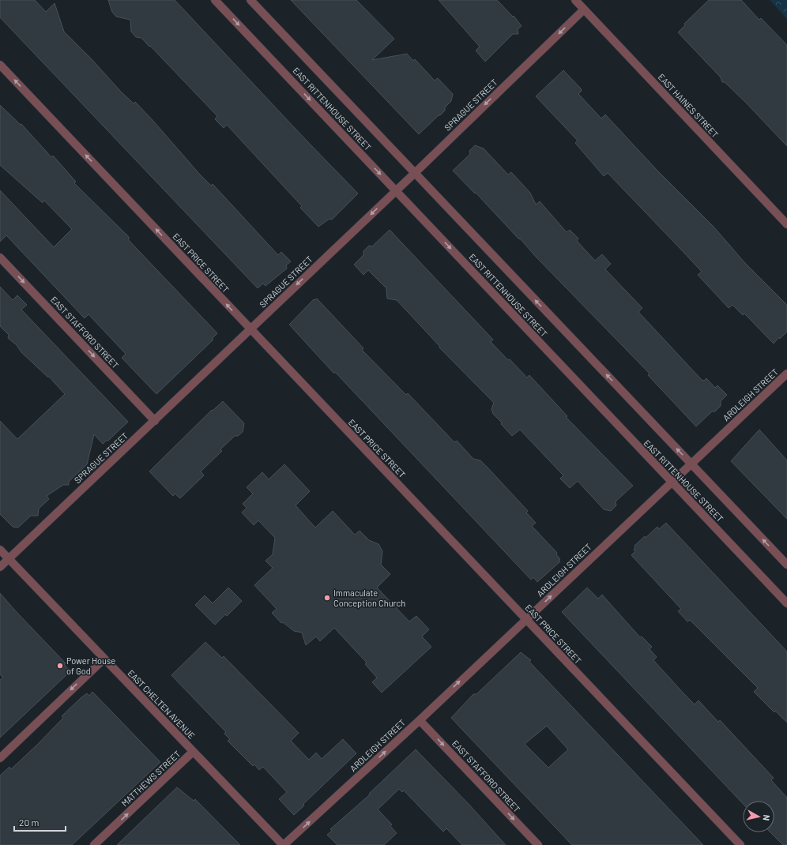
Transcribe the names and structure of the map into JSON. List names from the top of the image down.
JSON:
{
  "streets": {
    "street": [
      "SPRAGUE STREET",
      "EAST HAINES STREET",
      "EAST RITTENHOUSE STREET",
      "EAST PRICE STREET",
      "EAST STAFFORD STREET",
      "ARDLEIGH STREET",
      "EAST CHELTEN AVENUE",
      "MATTHEWS STREET"
    ]
  },
  "crossings": [
    ["SPRAGUE STREET", "EAST HAINES STREET"],
    ["SPRAGUE STREET", "EAST RITTENHOUSE STREET"],
    ["SPRAGUE STREET", "EAST PRICE STREET"],
    ["SPRAGUE STREET", "EAST STAFFORD STREET"],
    ["SPRAGUE STREET", "EAST CHELTEN AVENUE"],
    ["EAST RITTENHOUSE STREET", "ARDLEIGH STREET"],
    ["EAST PRICE STREET", "ARDLEIGH STREET"],
    ["EAST STAFFORD STREET", "ARDLEIGH STREET"],
    ["ARDLEIGH STREET", "EAST CHELTEN AVENUE"],
    ["EAST CHELTEN AVENUE", "MATTHEWS STREET"]
  ],
  "one_way": [
    "SPRAGUE STREET",
    "EAST STAFFORD STREET",
    "ARDLEIGH STREET",
    "MATTHEWS STREET"
  ],
  "places": ["Immaculate Conception Church", "Power House of God"],
  "scale_bar": "20 m",
  "north": "right"
}
